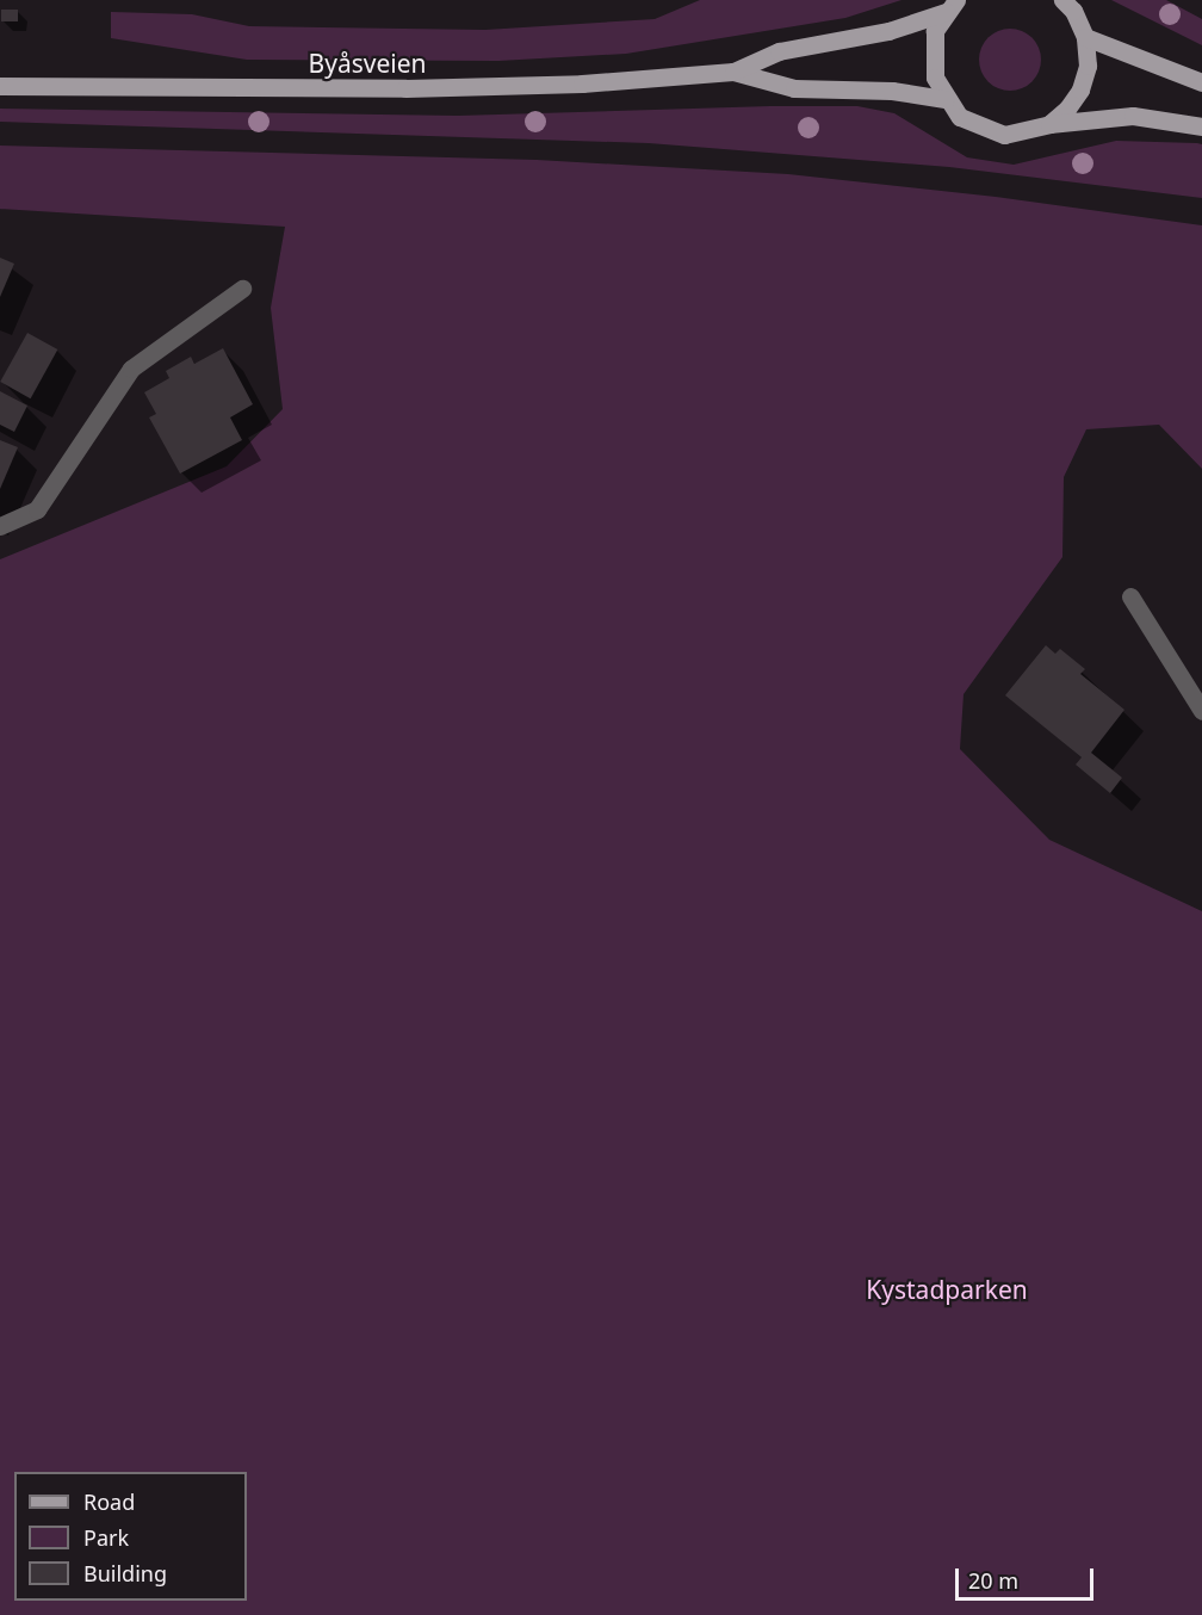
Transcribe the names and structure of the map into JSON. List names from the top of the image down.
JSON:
{
  "streets": {
    "main road": ["Byåsveien"]
  },
  "parks": ["Kystadparken"],
  "legend": ["Road", "Park", "Building"],
  "scale_bar": "20 m"
}
